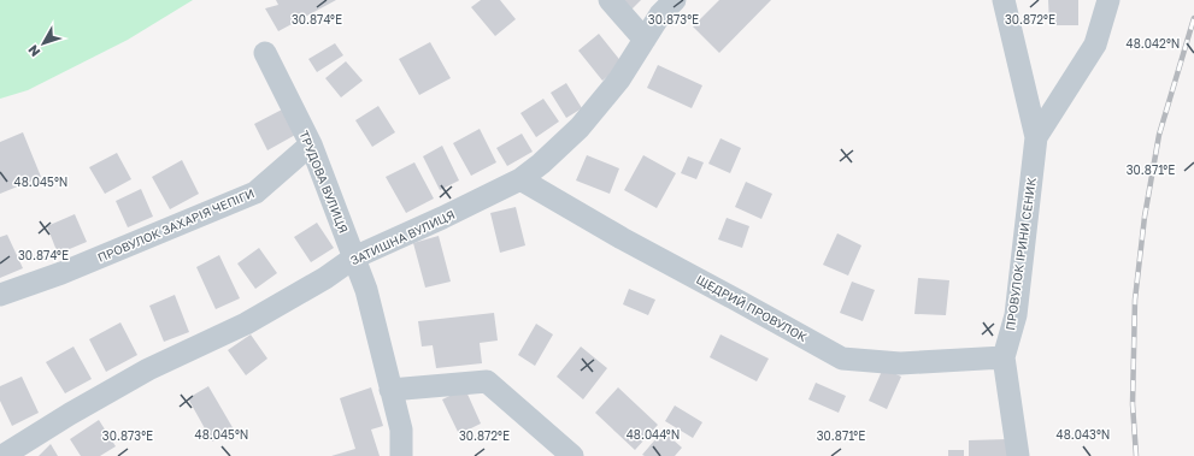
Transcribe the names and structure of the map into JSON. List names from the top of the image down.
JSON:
{
  "streets": {
    "street": [
      "ТРУДОВА ВУЛИЦЯ",
      "ПРОВУЛОК ЗАХАРІЯ ЧЕПІГИ",
      "ЗАТИШНА ВУЛИЦЯ",
      "ПРОВУЛОК ІРИНИ СЕНИК",
      "ЩЕДРИЙ ПРОВУЛОК"
    ]
  },
  "crossings": [
    ["ТРУДОВА ВУЛИЦЯ", "ПРОВУЛОК ЗАХАРІЯ ЧЕПІГИ"],
    ["ТРУДОВА ВУЛИЦЯ", "ЗАТИШНА ВУЛИЦЯ"],
    ["ЗАТИШНА ВУЛИЦЯ", "ЩЕДРИЙ ПРОВУЛОК"],
    ["ПРОВУЛОК ІРИНИ СЕНИК", "ЩЕДРИЙ ПРОВУЛОК"]
  ],
  "north": "bottom left",
  "coordinates": [
    "30.874°E",
    "30.873°E",
    "30.872°E",
    "48.042°N",
    "30.871°E",
    "48.045°N",
    "48.044°N",
    "48.043°N"
  ]
}
